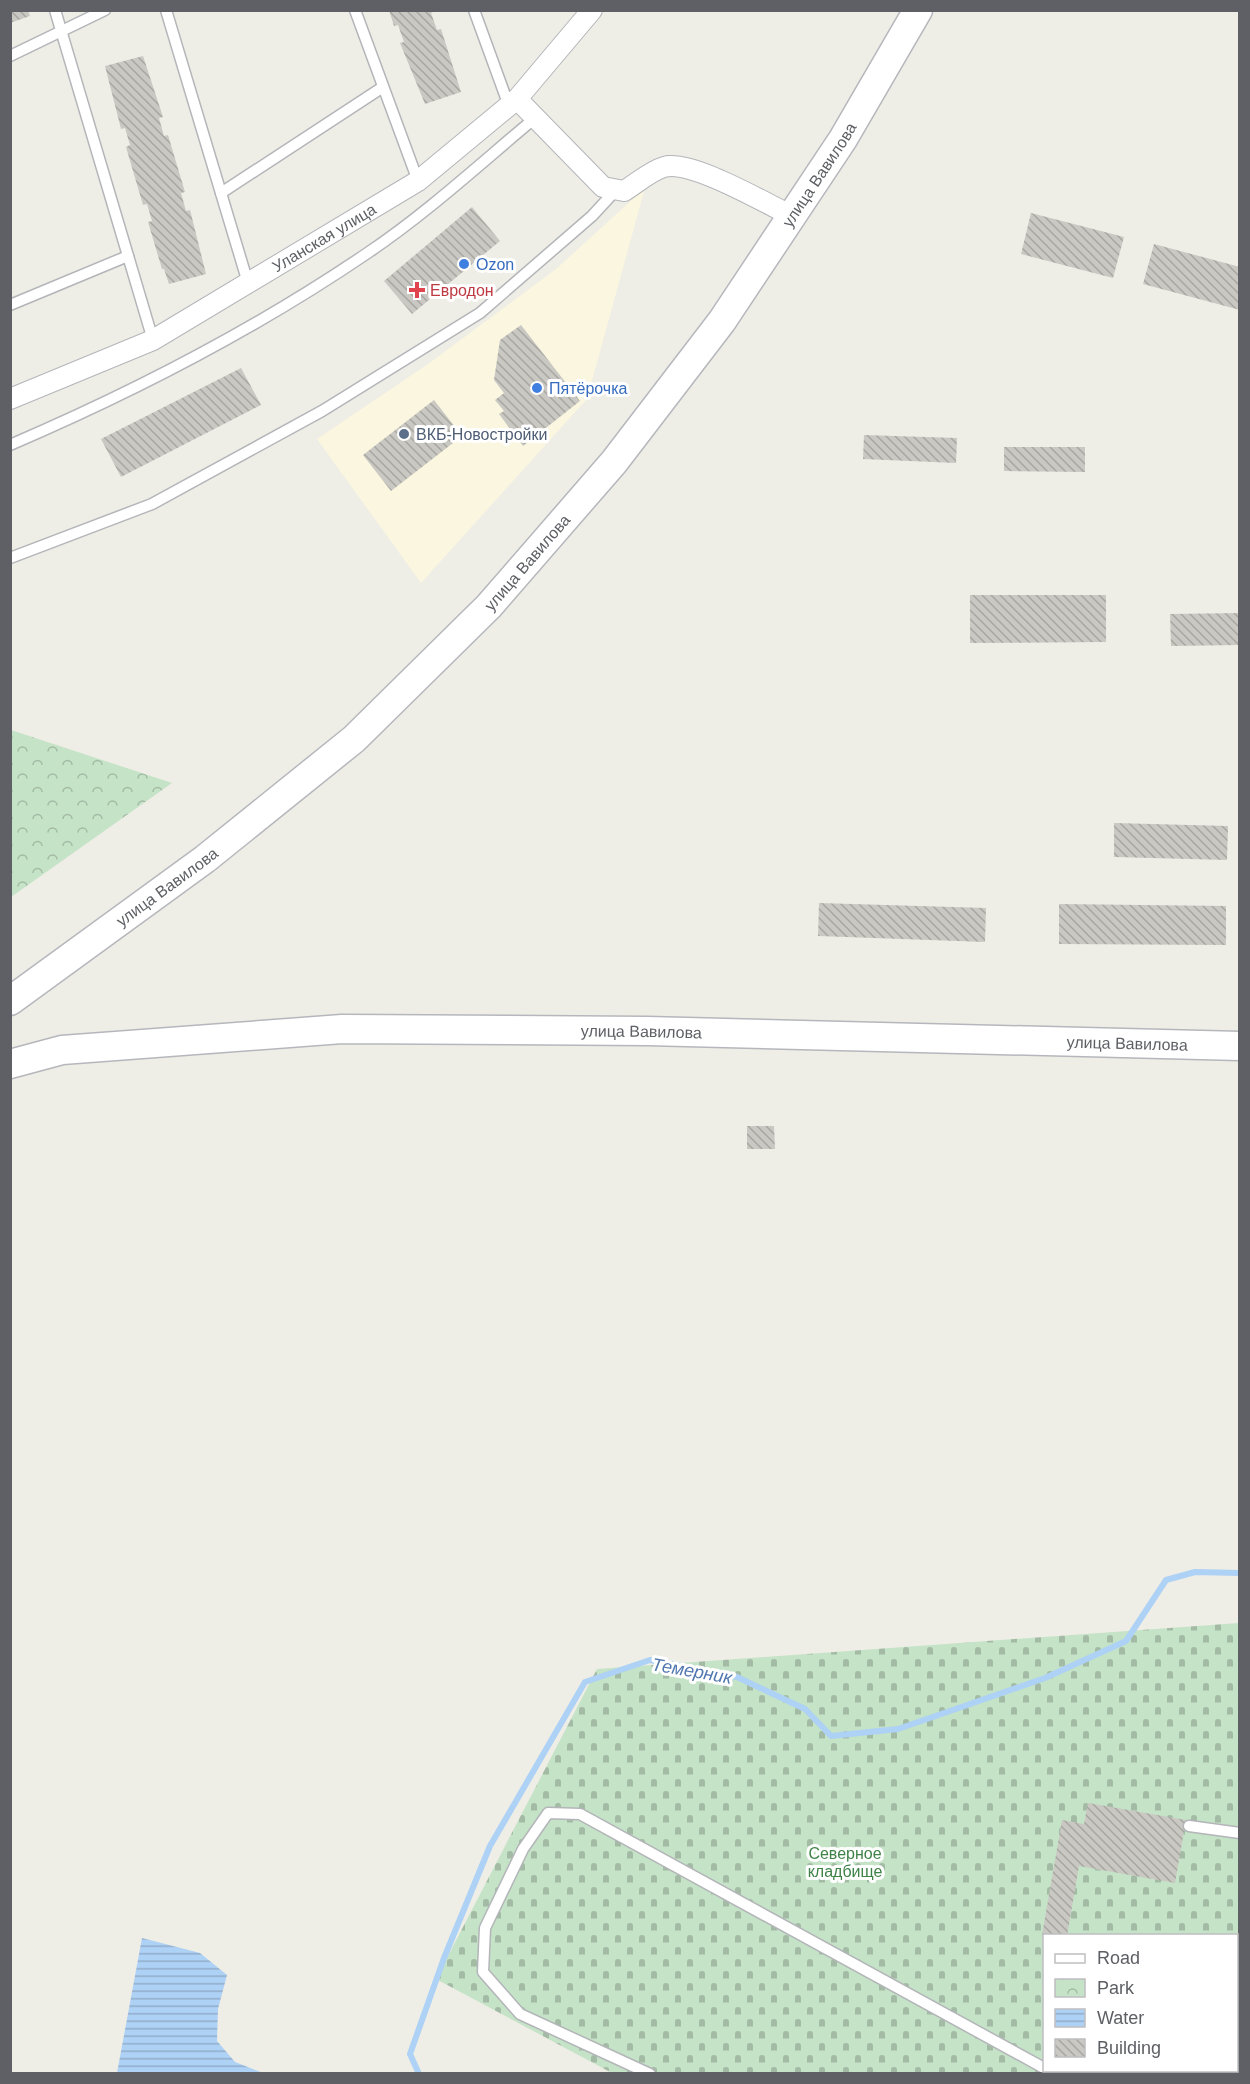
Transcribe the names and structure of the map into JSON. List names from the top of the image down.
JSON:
{
  "streets": {
    "street": ["улица Вавилова", "Уланская улица"]
  },
  "water": ["Темерник"],
  "parks": ["Северное кладбище"],
  "places": {
    "other": ["Ozon", "Пятёрочка", "ВКБ-Новостройки"],
    "health": ["Евродон"]
  },
  "legend": [
    "Road",
    "Park",
    "Water",
    "Building"
  ]
}
